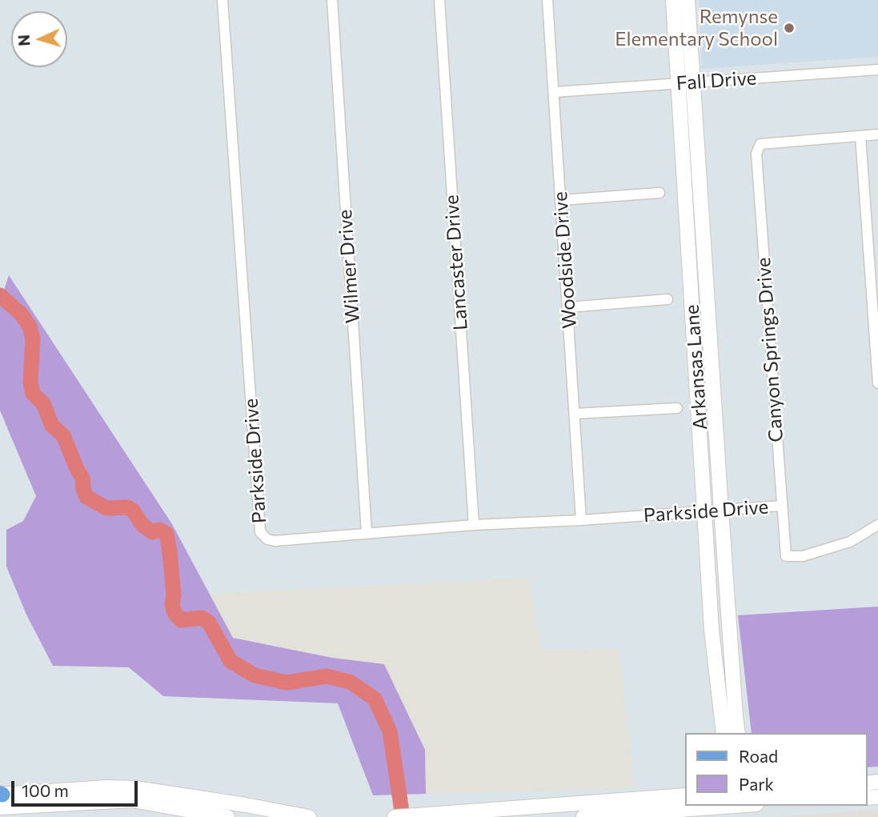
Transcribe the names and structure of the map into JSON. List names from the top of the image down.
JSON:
{
  "streets": {
    "main road": ["Arkansas Lane"],
    "street": [
      "Fall Drive",
      "Woodside Drive",
      "Lancaster Drive",
      "Wilmer Drive",
      "Canyon Springs Drive",
      "Parkside Drive"
    ]
  },
  "crossings": [
    ["Fall Drive", "Woodside Drive"],
    ["Fall Drive", "Arkansas Lane"],
    ["Woodside Drive", "Parkside Drive"],
    ["Lancaster Drive", "Parkside Drive"],
    ["Wilmer Drive", "Parkside Drive"],
    ["Canyon Springs Drive", "Parkside Drive"],
    ["Arkansas Lane", "Parkside Drive"]
  ],
  "places": ["Remynse Elementary School"],
  "legend": ["Road", "Park"],
  "scale_bar": "100 m",
  "north": "left"
}
